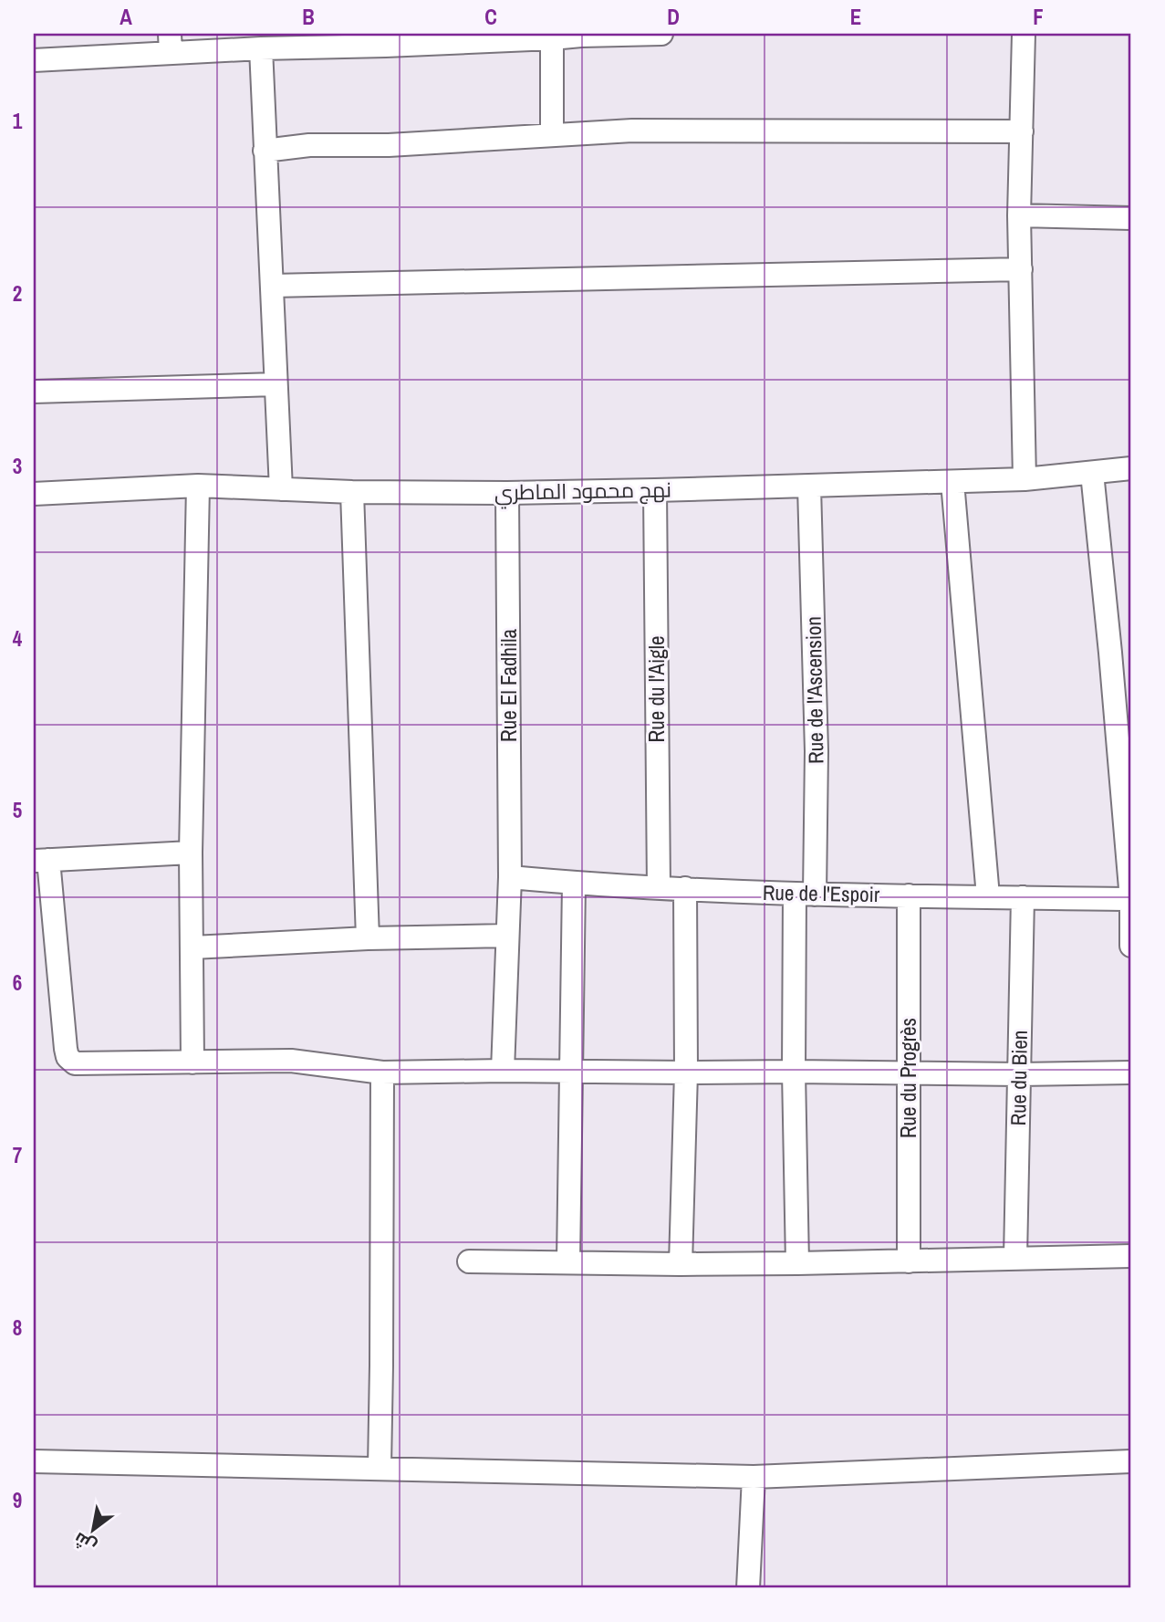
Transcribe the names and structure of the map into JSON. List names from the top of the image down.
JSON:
{
  "streets": {
    "street": [
      "نهج محمود الماطري",
      "Rue El Fadhila",
      "Rue du l'Aigle",
      "Rue de l'Ascension",
      "Rue de l'Espoir",
      "Rue du Progrès",
      "Rue du Bien"
    ]
  },
  "crossings": [
    ["نهج محمود الماطري", "Rue El Fadhila"],
    ["نهج محمود الماطري", "Rue du l'Aigle"],
    ["نهج محمود الماطري", "Rue de l'Ascension"],
    ["Rue El Fadhila", "Rue de l'Espoir"],
    ["Rue du l'Aigle", "Rue de l'Espoir"],
    ["Rue de l'Ascension", "Rue de l'Espoir"],
    ["Rue de l'Espoir", "Rue du Progrès"],
    ["Rue de l'Espoir", "Rue du Bien"]
  ],
  "north": "bottom left",
  "grid": {
    "columns": [
      "A",
      "B",
      "C",
      "D",
      "E",
      "F"
    ],
    "rows": [
      "1",
      "2",
      "3",
      "4",
      "5",
      "6",
      "7",
      "8",
      "9"
    ]
  }
}
